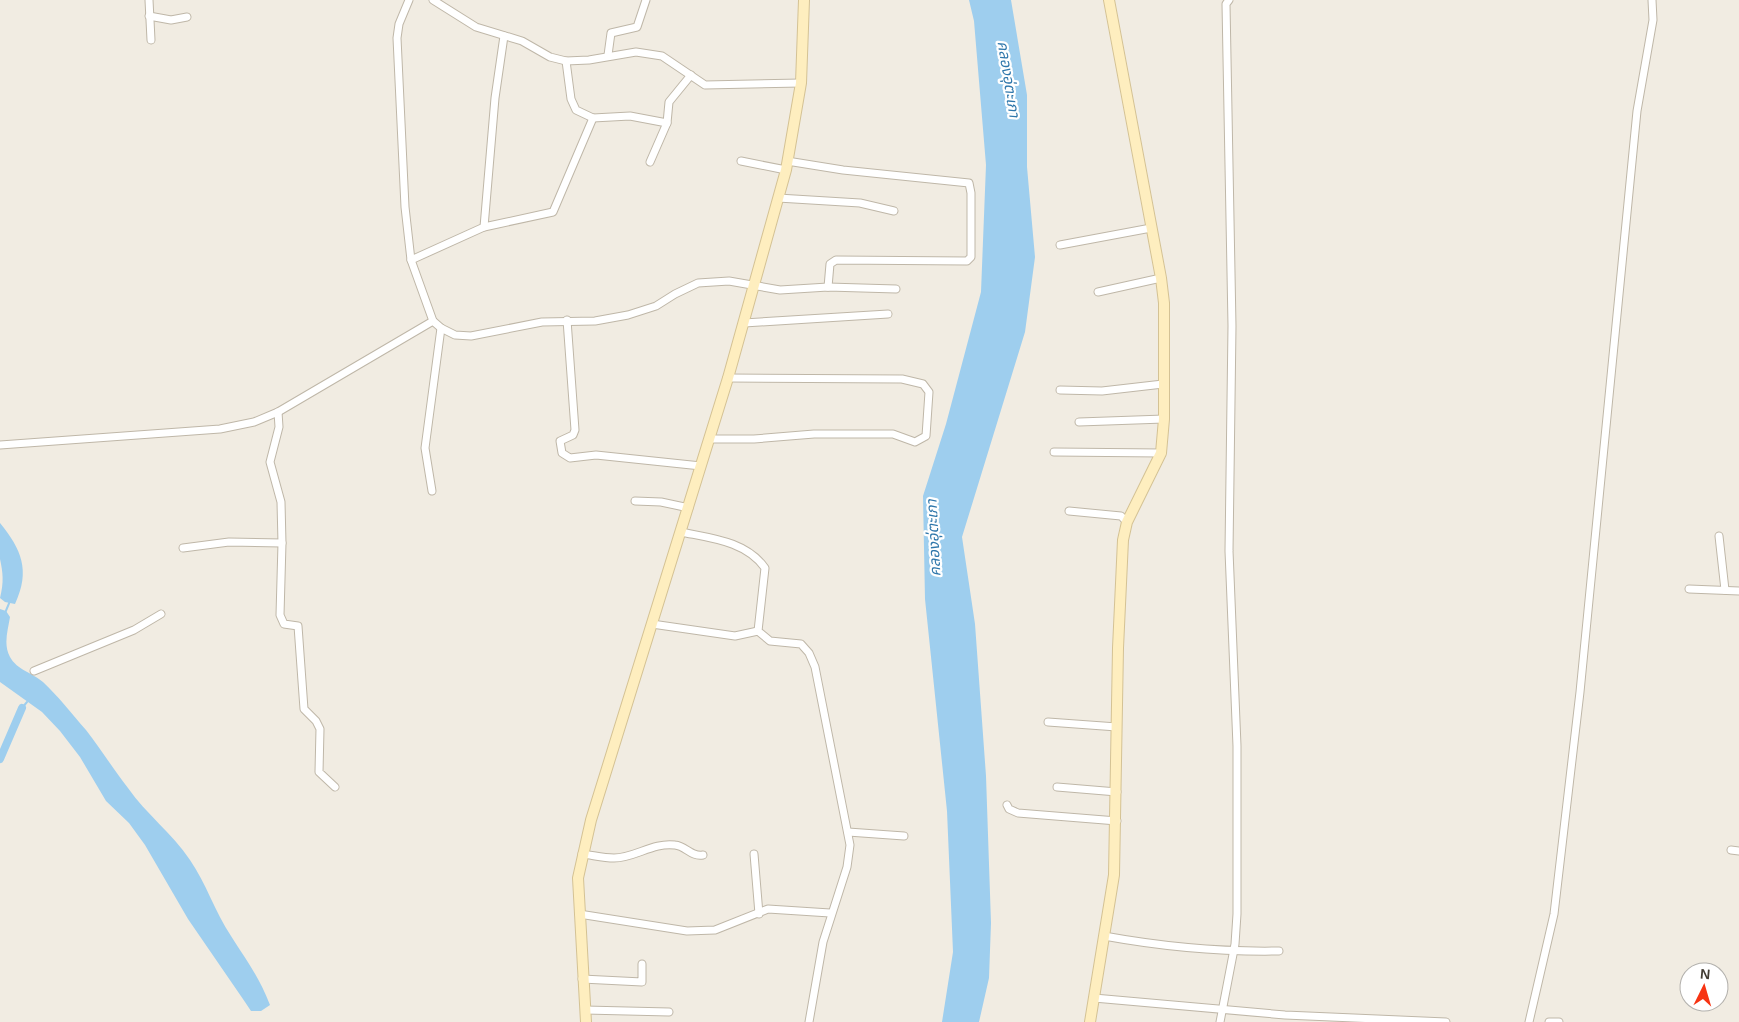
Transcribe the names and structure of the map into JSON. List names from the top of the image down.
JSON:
{
  "water": ["คลองอุ่ตะเภา"],
  "north": "top"
}
